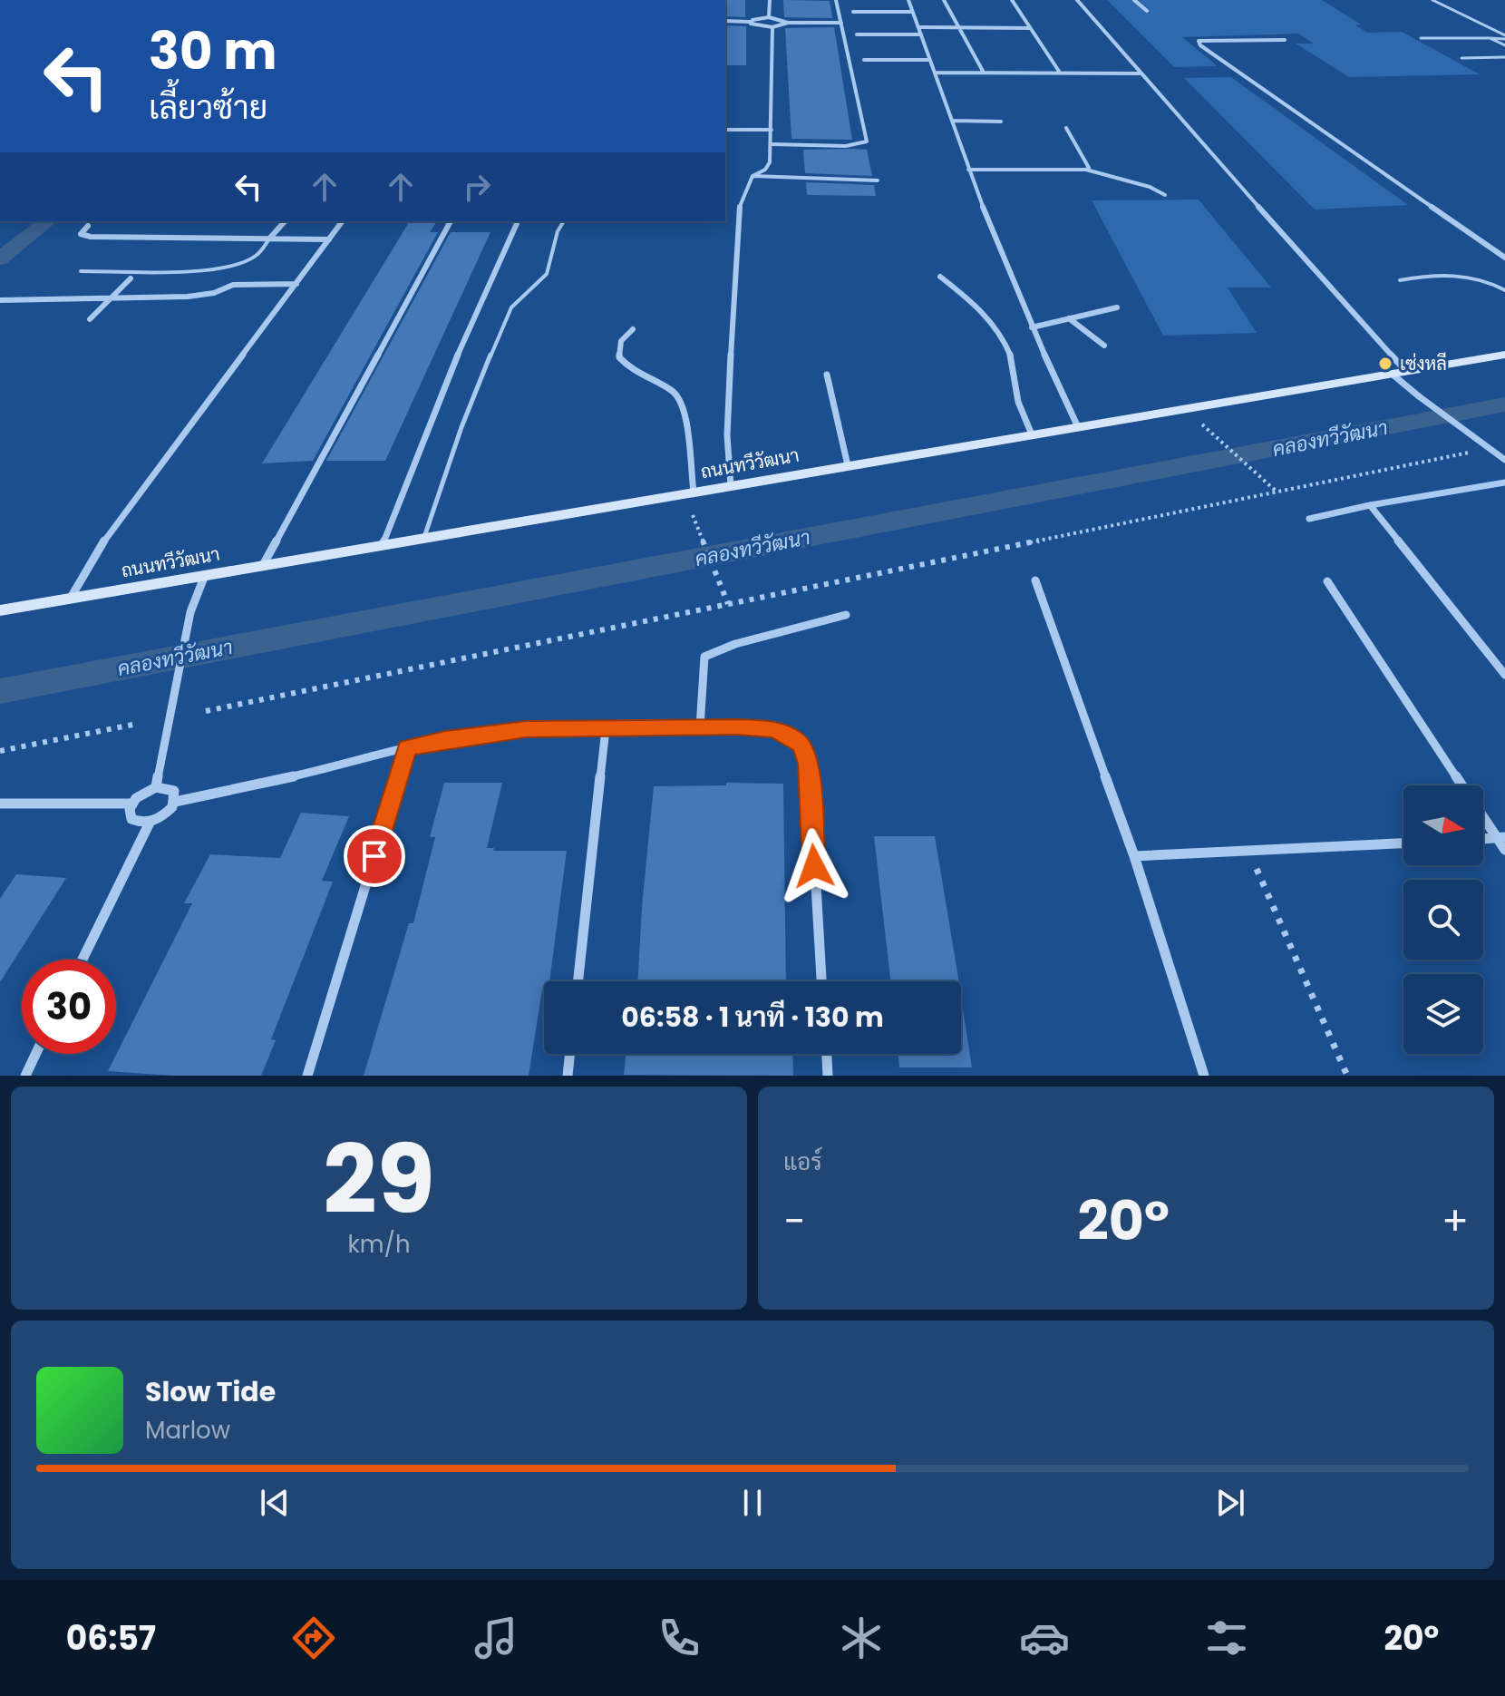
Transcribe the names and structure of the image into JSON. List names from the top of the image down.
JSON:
{
  "streets": {
    "main road": ["ถนนทวีวัฒนา"]
  },
  "water": ["คลองทวีวัฒนา"],
  "places": ["เซ่งหลี"],
  "north": "right",
  "page": {
    "turn": ["30 m", "เลี้ยวซ้าย"],
    "limit": "30",
    "trip": "06:58 · 1 นาที · 130 m",
    "tile": [
      ["29", "km/h"],
      "แอร์"
    ],
    "heat": ["−", "20°", "+"],
    "song": ["Slow Tide", "Marlow"],
    "tabs": ["06:57", "20°"]
  }
}
